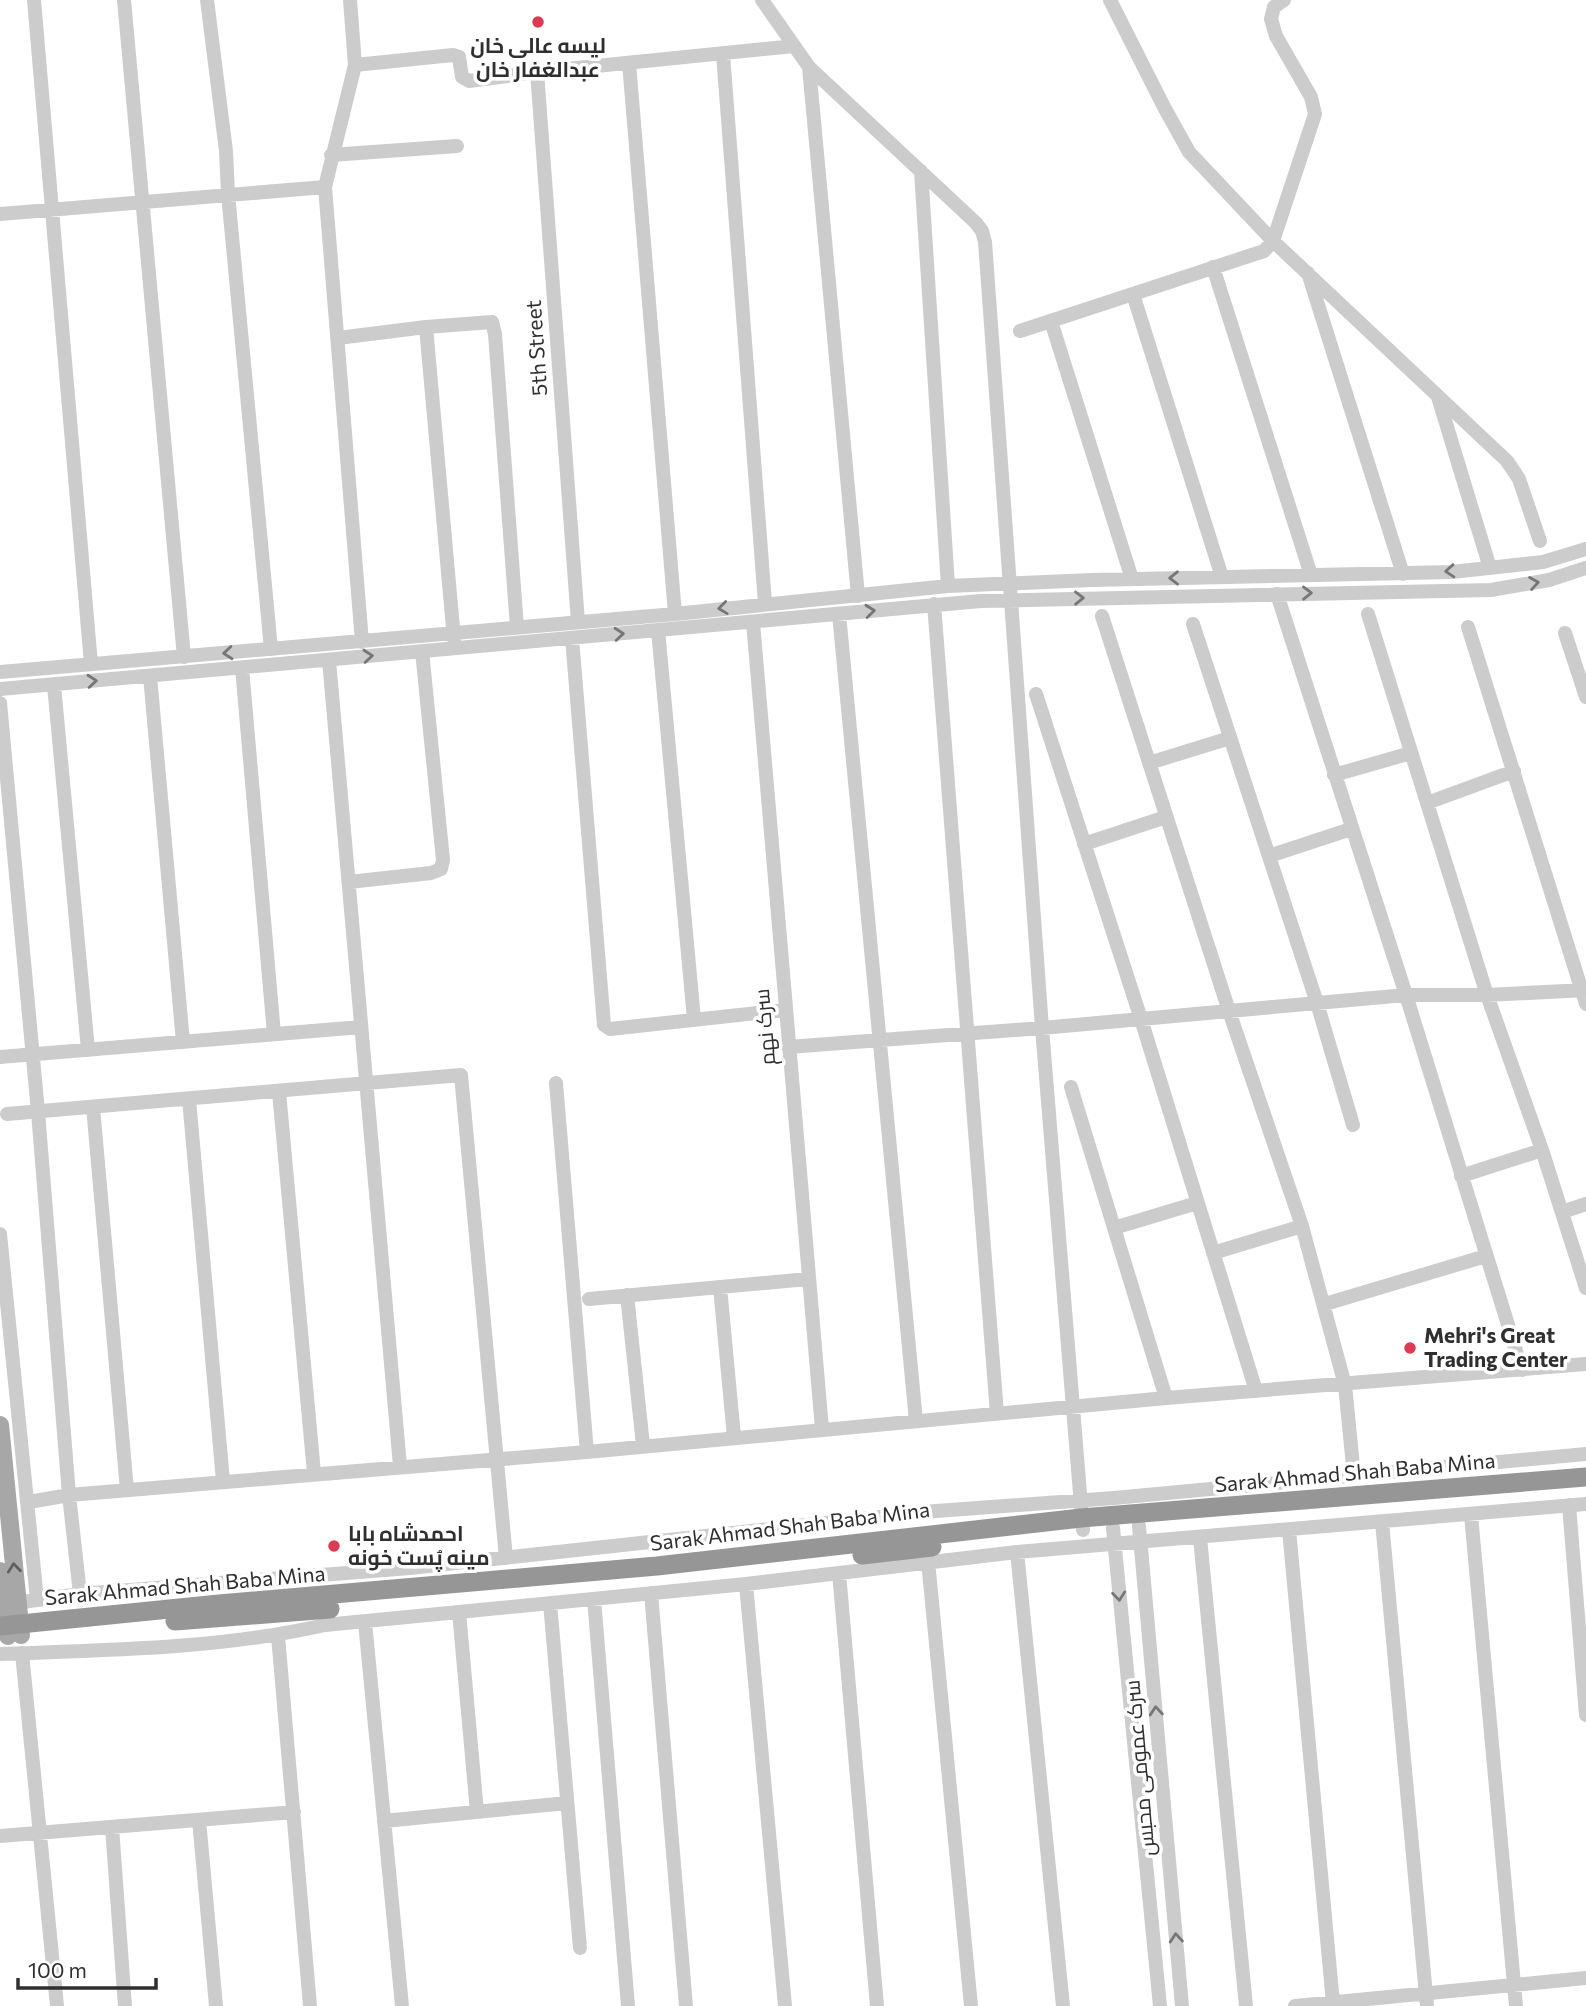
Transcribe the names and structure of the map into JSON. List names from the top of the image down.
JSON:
{
  "streets": {
    "highway": ["Sarak Ahmad Shah Baba Mina"],
    "street": ["5th Street", "سرک نهم", "سرک عمومی محبس"]
  },
  "places": ["لیسه عالی خان عبدالغفار خان", "Mehri's Great Trading Center", "احمدشاه بابا مینه پُست خونه"],
  "scale_bar": "100 m"
}
